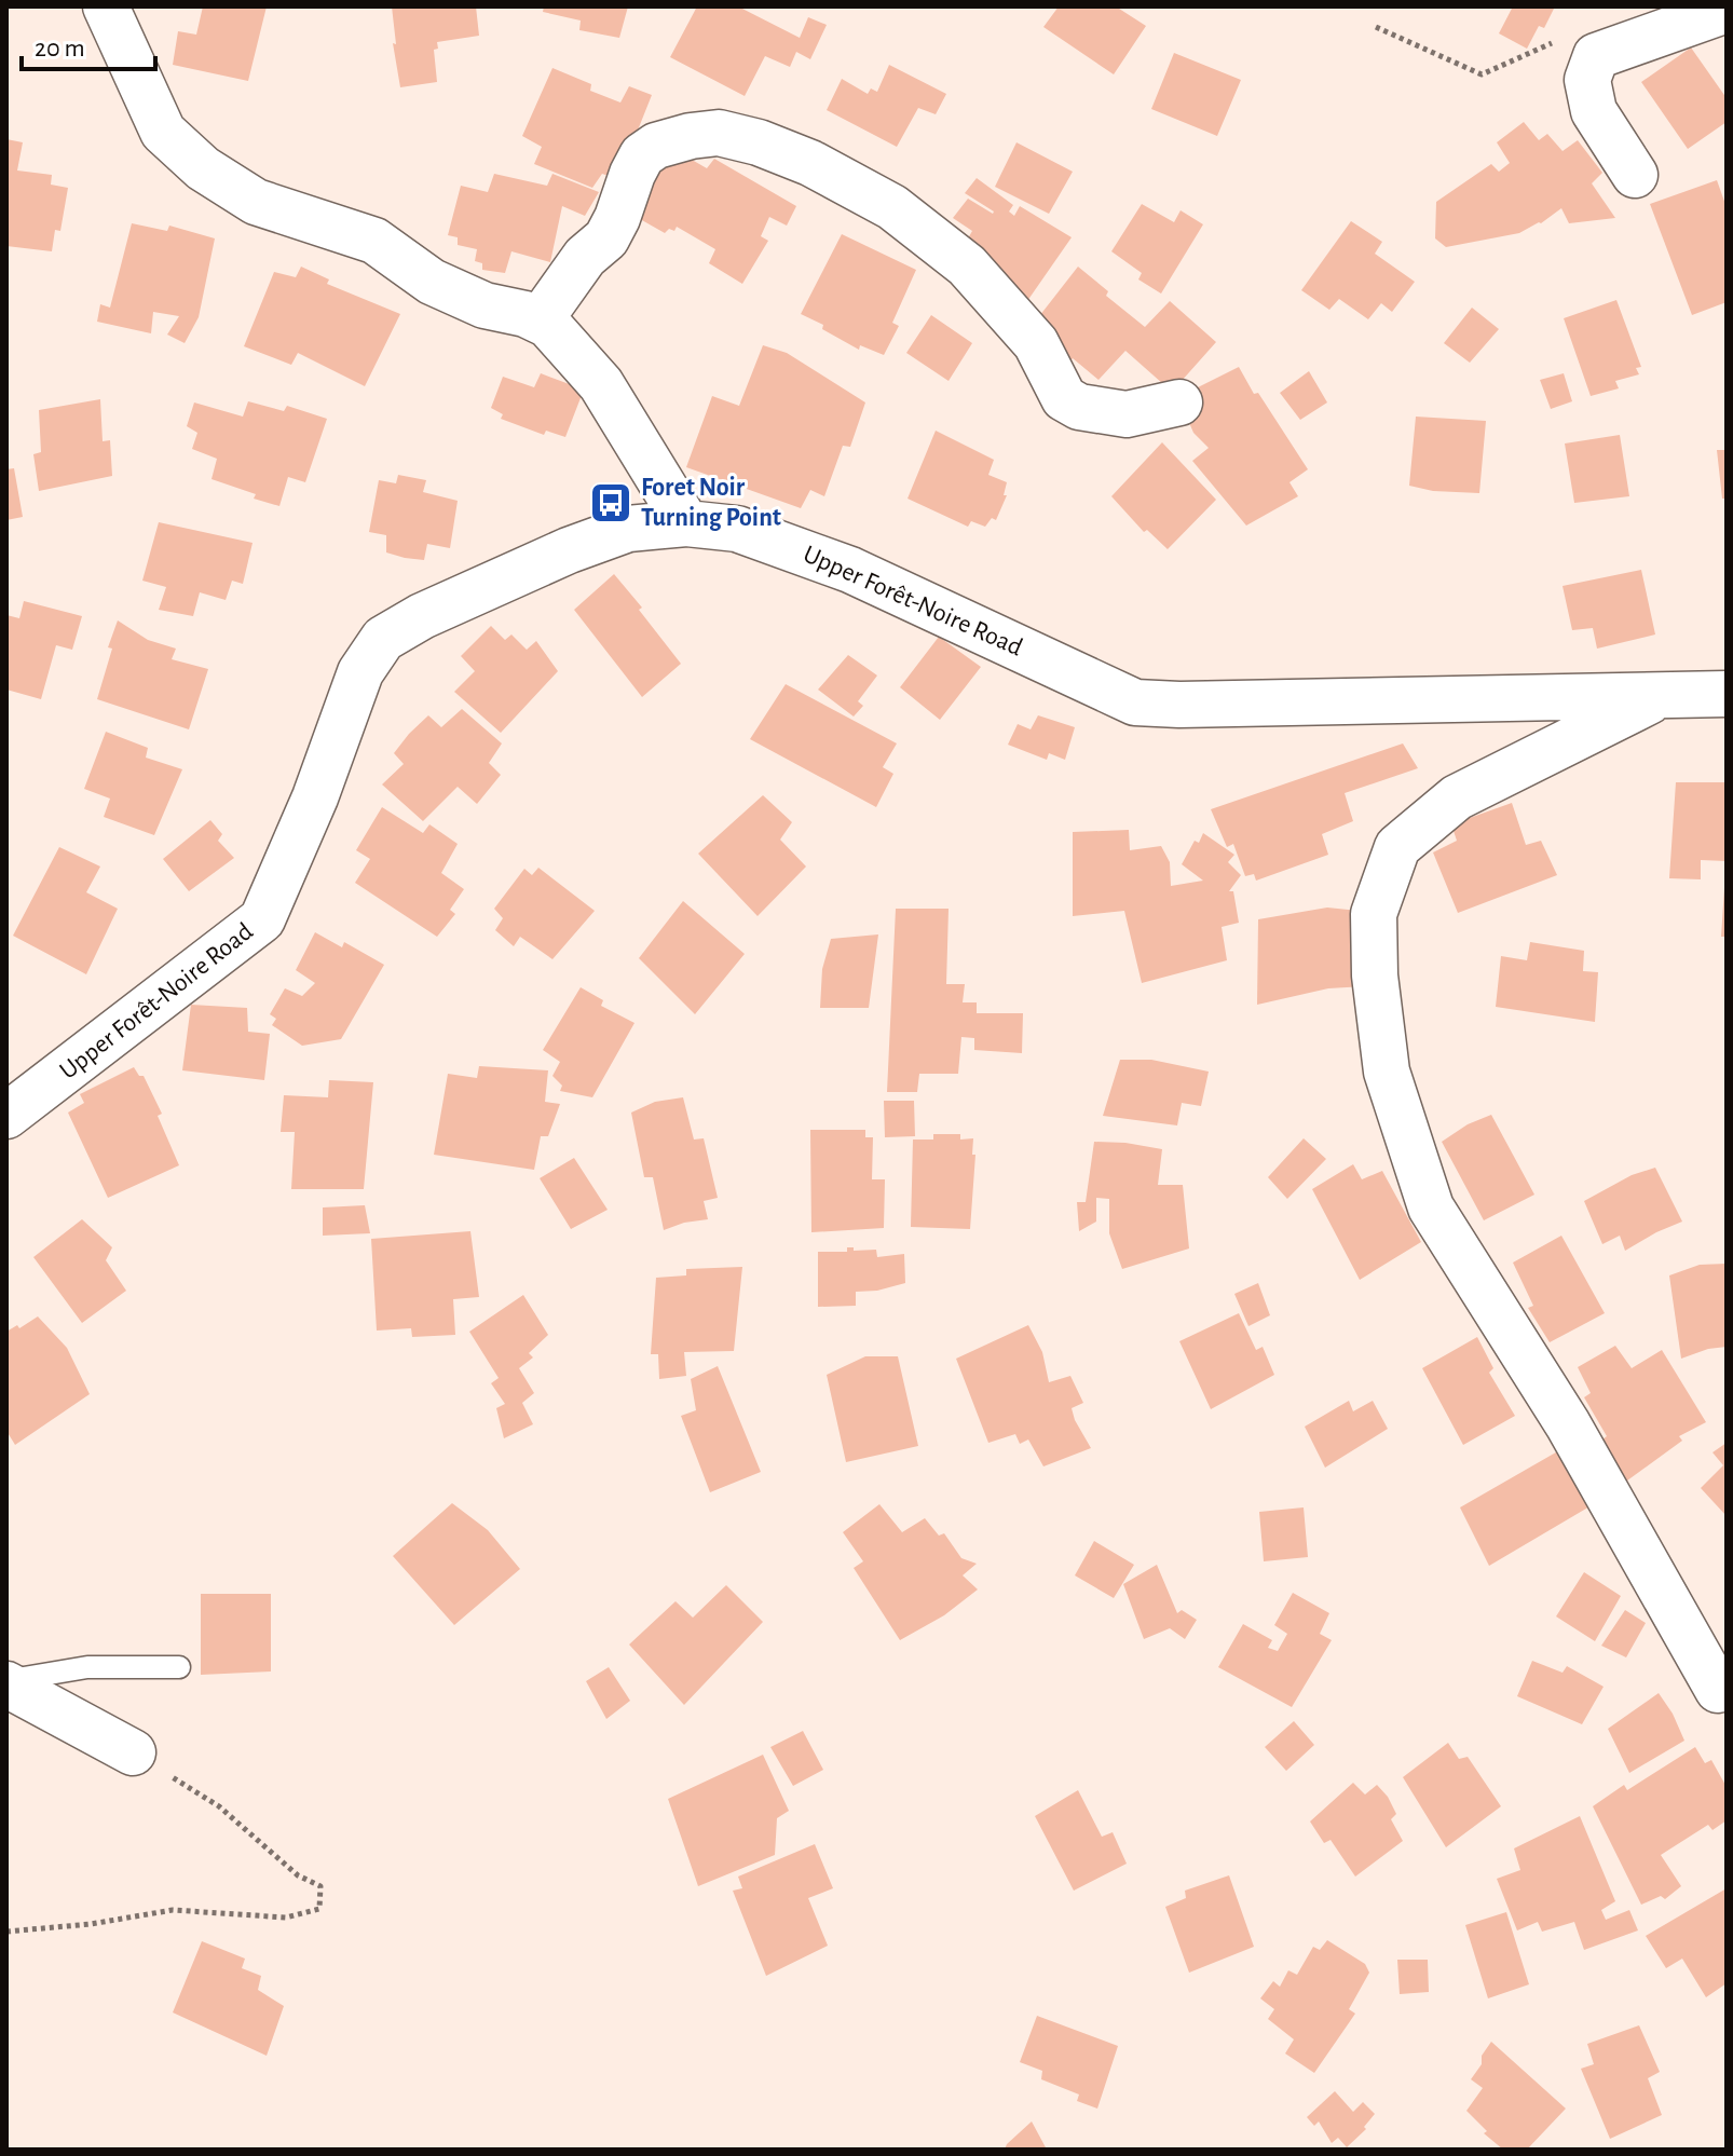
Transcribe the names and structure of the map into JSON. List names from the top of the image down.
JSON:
{
  "streets": {
    "street": ["Upper Forêt-Noire Road"]
  },
  "places": {
    "bus stop": ["Foret Noir Turning Point"]
  },
  "scale_bar": "20 m"
}
